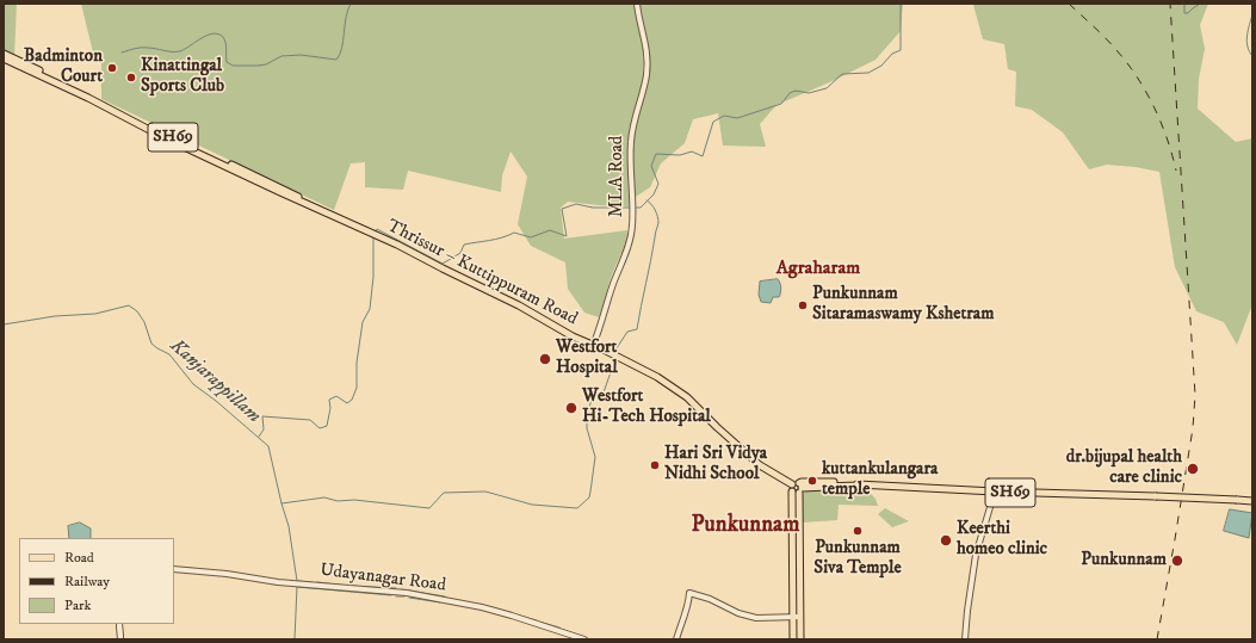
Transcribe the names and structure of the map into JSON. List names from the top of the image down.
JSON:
{
  "streets": {
    "main road": ["SH69", "Thrissur – Kuttippuram Road"],
    "street": ["MLA Road", "Udayanagar Road"]
  },
  "crossings": [
    ["SH69", "Thrissur – Kuttippuram Road"],
    ["MLA Road", "Thrissur – Kuttippuram Road"]
  ],
  "districts": ["Agraharam", "Punkunnam"],
  "water": ["Kanjarappillam"],
  "places": [
    "Badminton Court",
    "Kinattingal Sports Club",
    "Punkunnam Sitaramaswamy Kshetram",
    "Westfort Hospital",
    "Westfort Hi-Tech Hospital",
    "Hari Sri Vidya Nidhi School",
    "dr.bijupal health care clinic",
    "kuttankulangara temple",
    "Punkunnam Siva Temple",
    "Keerthi homeo clinic",
    "Punkunnam"
  ],
  "legend": ["Road", "Railway", "Park"]
}
